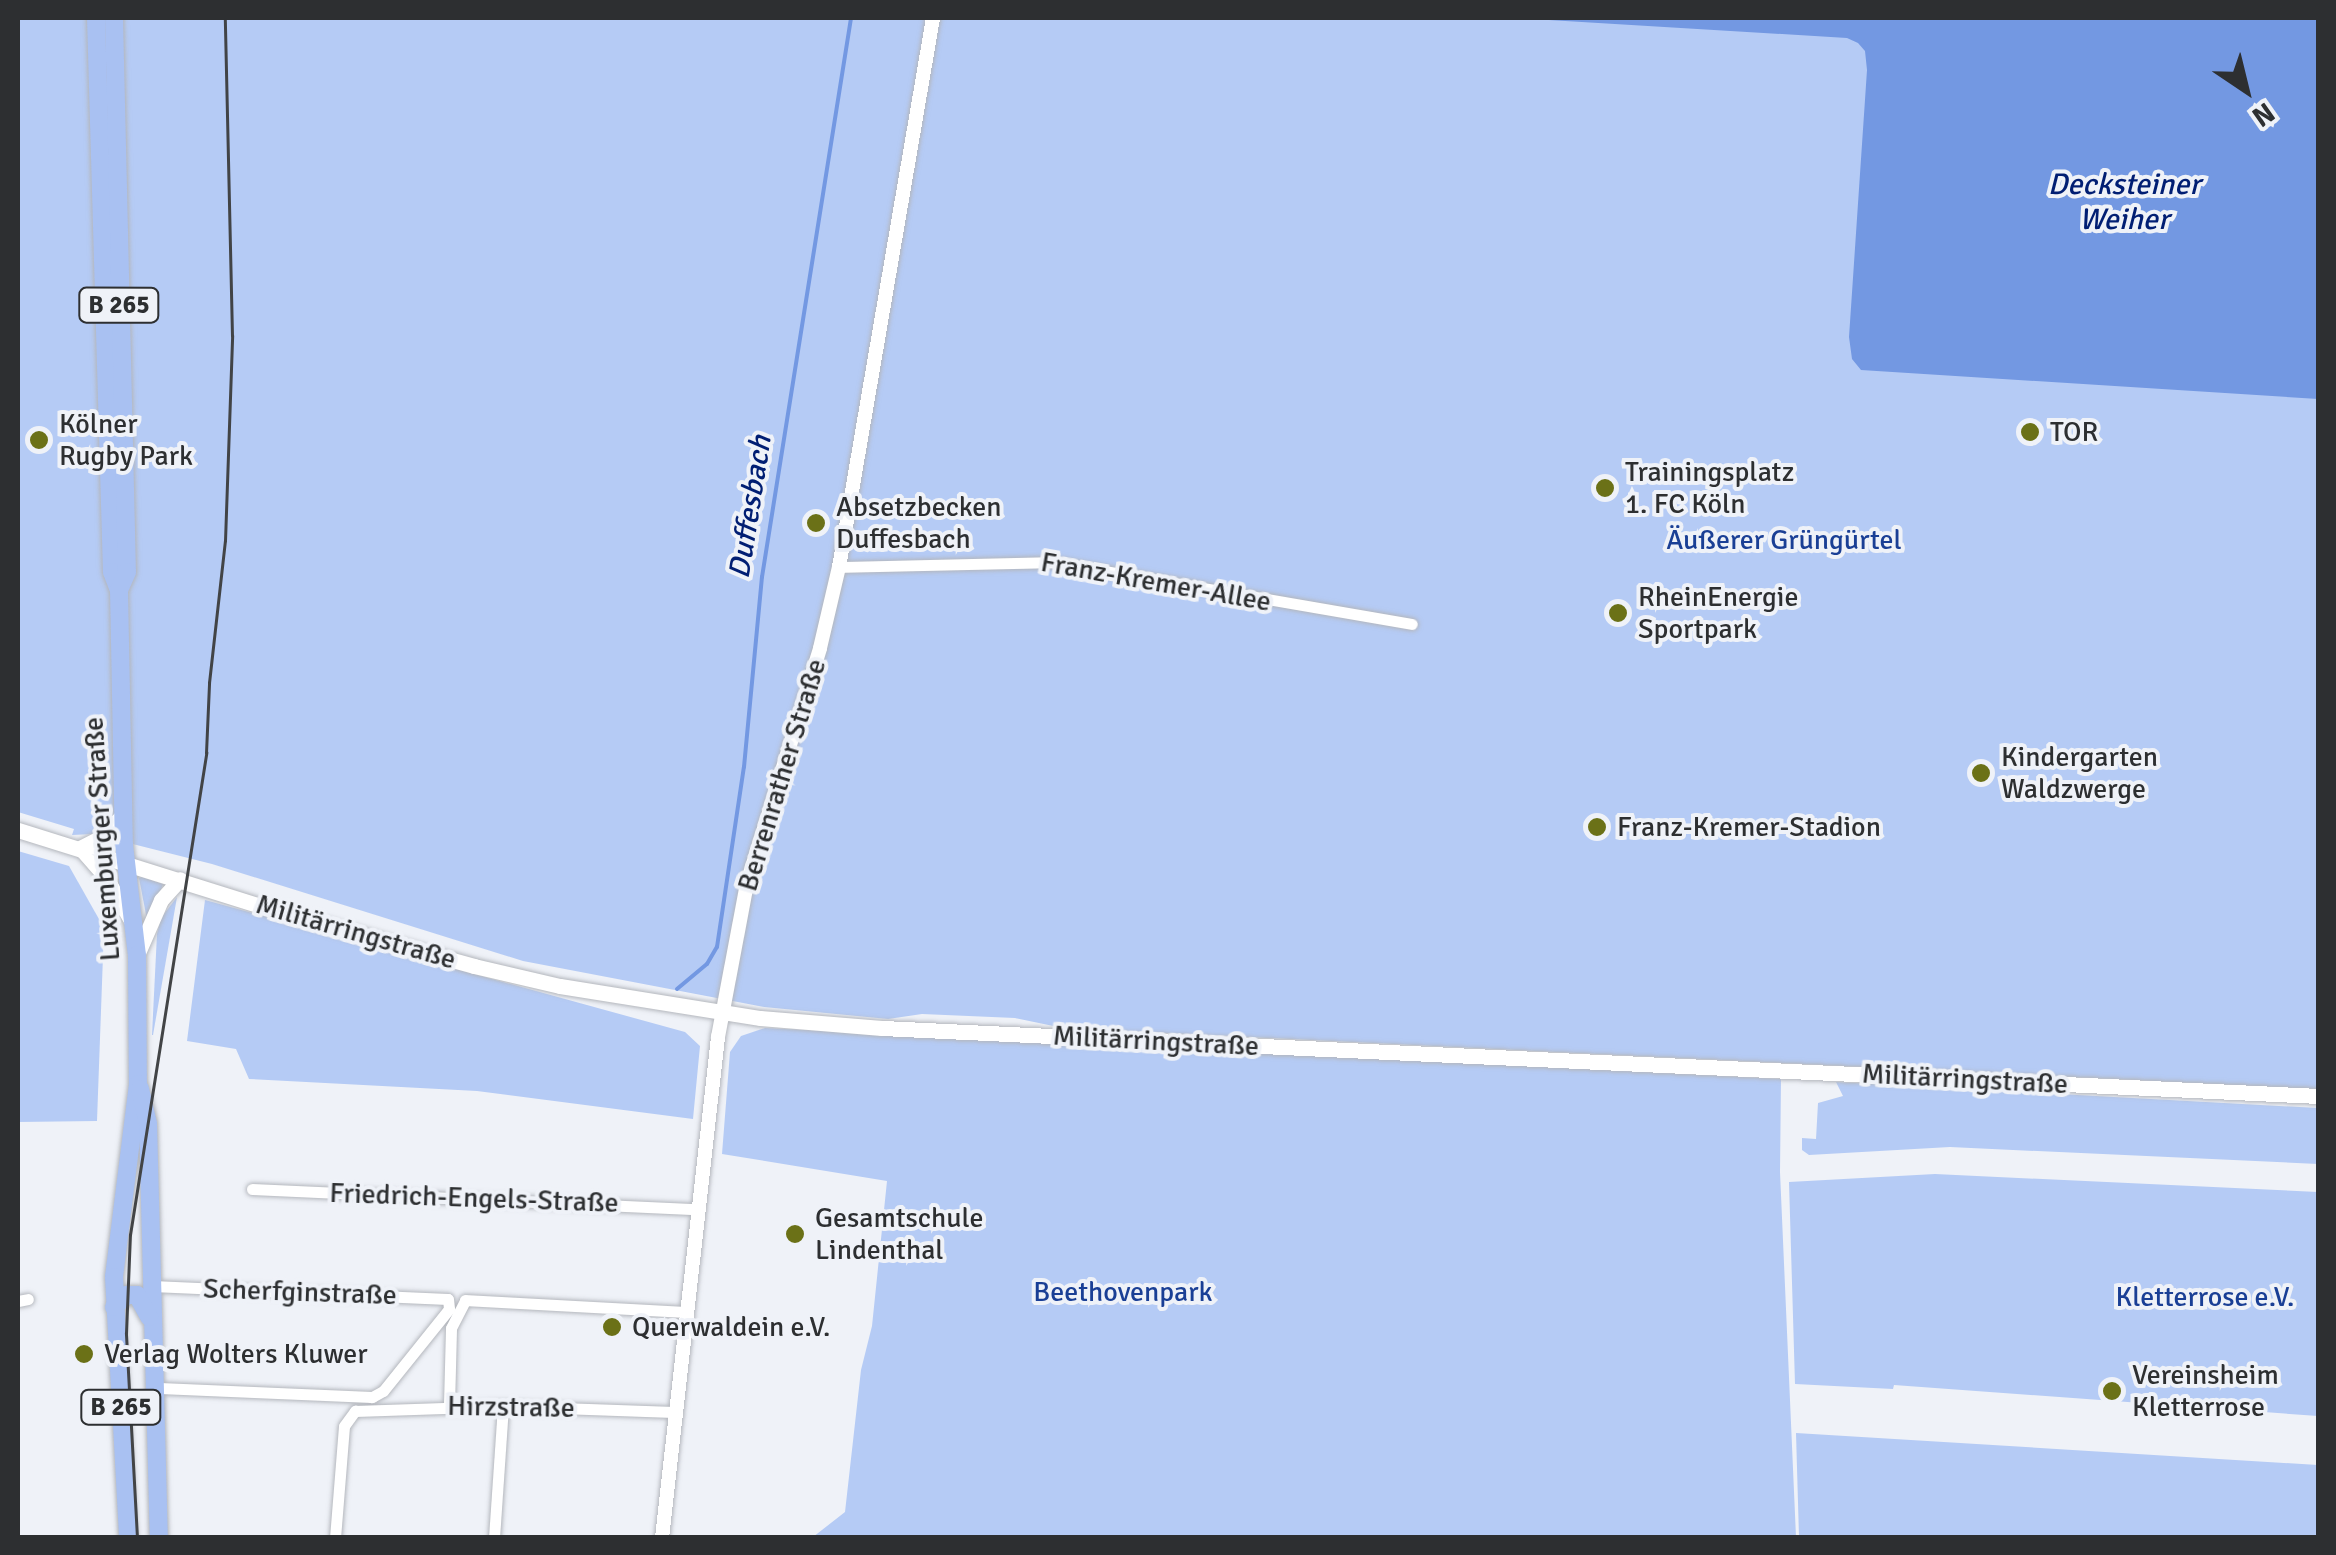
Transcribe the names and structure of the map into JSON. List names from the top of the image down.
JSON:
{
  "streets": {
    "main road": ["B 265", "Luxemburger Straße", "Militärringstraße"],
    "street": [
      "Franz-Kremer-Allee",
      "Berrenrather Straße",
      "Friedrich-Engels-Straße",
      "Scherfginstraße",
      "Hirzstraße"
    ]
  },
  "crossings": [
    ["Franz-Kremer-Allee", "Berrenrather Straße"],
    ["Berrenrather Straße", "Militärringstraße"],
    ["Berrenrather Straße", "Friedrich-Engels-Straße"],
    ["Berrenrather Straße", "Hirzstraße"],
    ["Luxemburger Straße", "Militärringstraße"],
    ["Luxemburger Straße", "Scherfginstraße"]
  ],
  "water": ["Decksteiner Weiher", "Duffesbach"],
  "parks": ["Äußerer Grüngürtel", "Beethovenpark", "Kletterrose e.V."],
  "places": [
    "TOR",
    "Kölner Rugby Park",
    "Trainingsplatz 1. FC Köln",
    "Absetzbecken Duffesbach",
    "RheinEnergie Sportpark",
    "Kindergarten Waldzwerge",
    "Franz-Kremer-Stadion",
    "Gesamtschule Lindenthal",
    "Querwaldein e.V.",
    "Verlag Wolters Kluwer",
    "Vereinsheim Kletterrose"
  ],
  "north": "bottom right"
}
